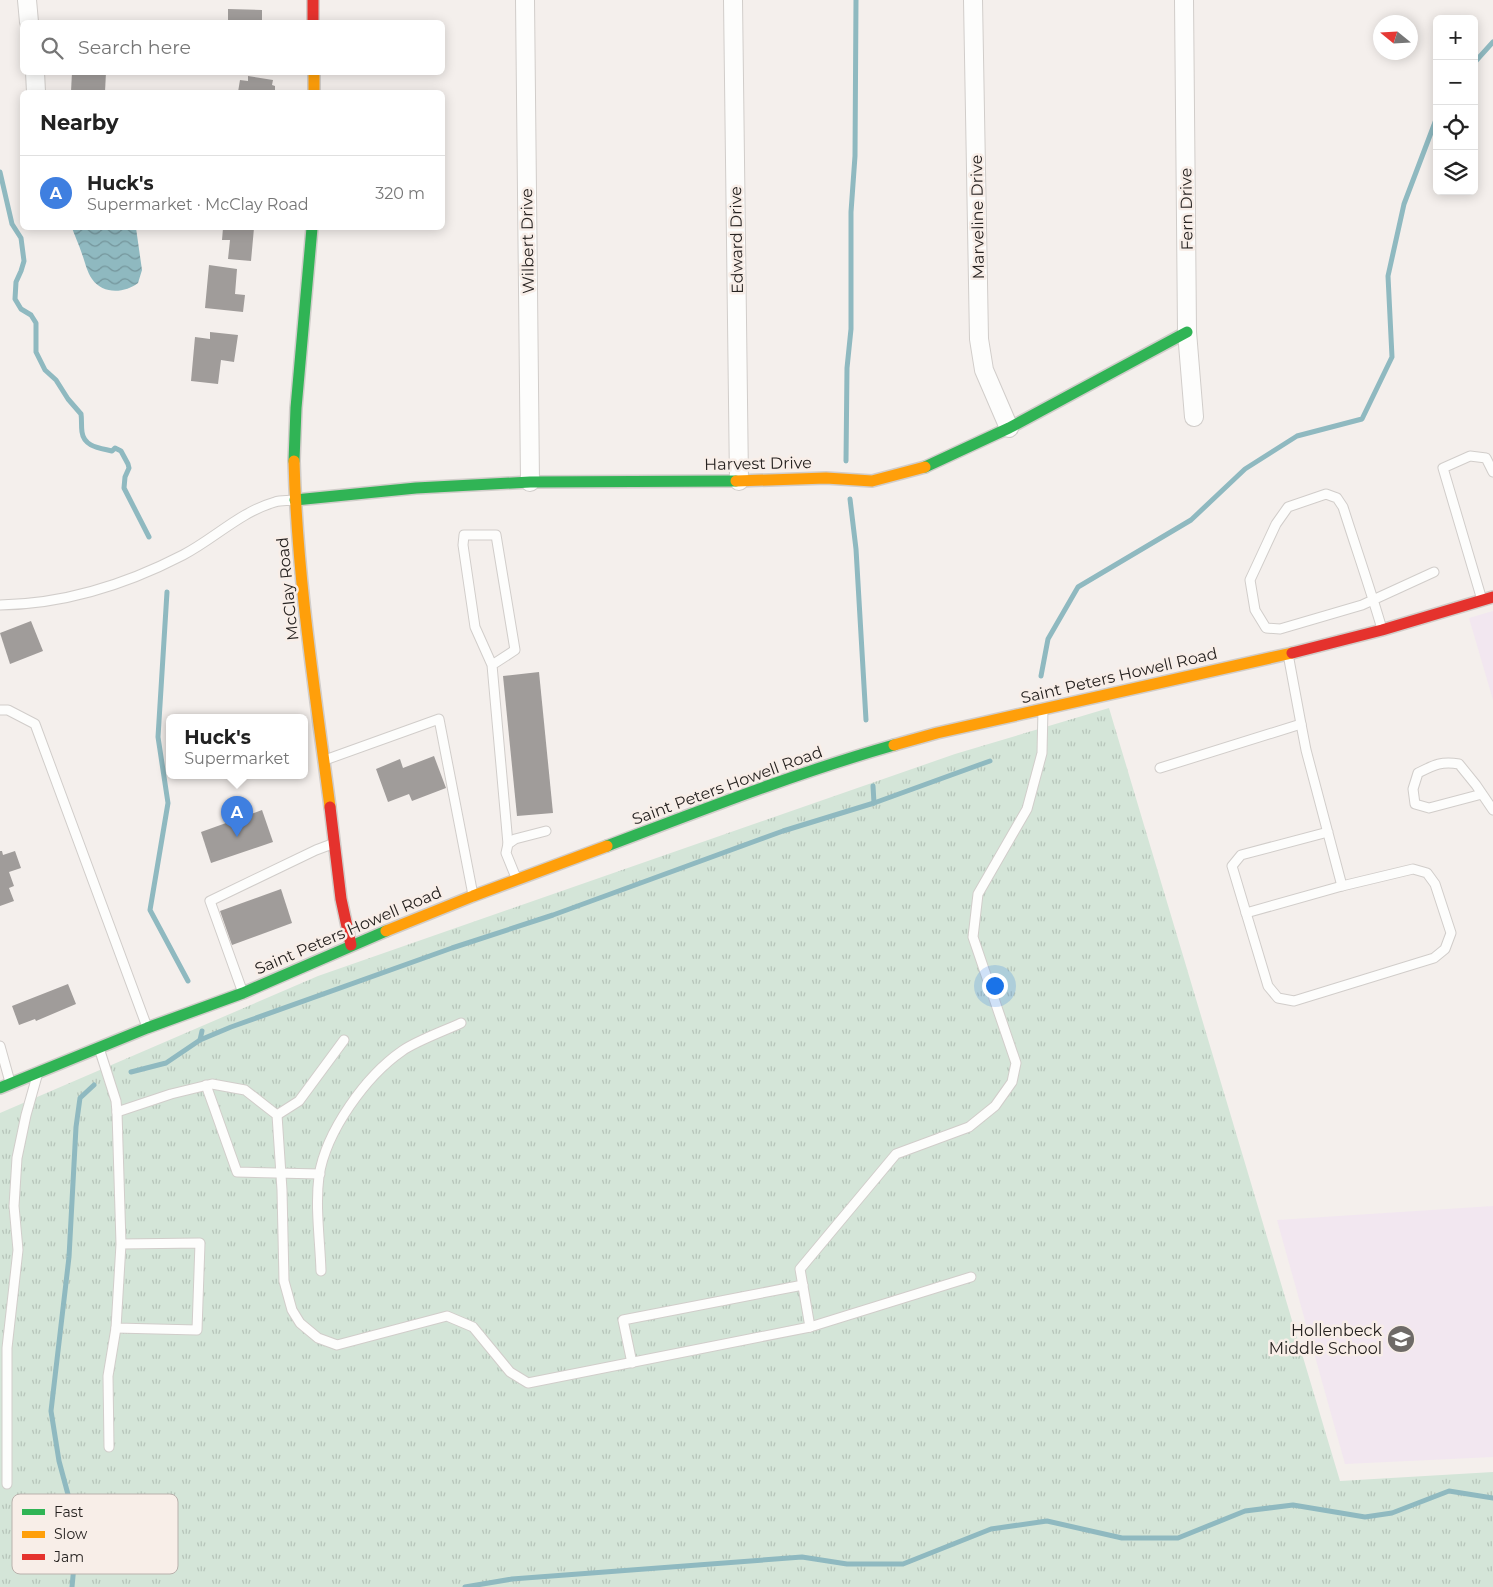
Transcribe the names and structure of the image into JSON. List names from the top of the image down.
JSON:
{
  "streets": {
    "main road": ["Harvest Drive", "McClay Road", "Saint Peters Howell Road"],
    "street": [
      "Fern Drive",
      "Marveline Drive",
      "Edward Drive",
      "Wilbert Drive"
    ]
  },
  "crossings": [
    ["Fern Drive", "Harvest Drive"],
    ["Marveline Drive", "Harvest Drive"],
    ["Edward Drive", "Harvest Drive"],
    ["Wilbert Drive", "Harvest Drive"],
    ["Harvest Drive", "McClay Road"],
    ["McClay Road", "Saint Peters Howell Road"]
  ],
  "places": {
    "school or university": ["Hollenbeck Middle School"]
  },
  "legend": ["Fast", "Slow", "Jam"],
  "north": "left",
  "page": {
    "map_buttons": ["+", "−"],
    "search": "Search here",
    "heading": "Nearby",
    "list": [
      {
        "mark": "A",
        "name": "Huck's",
        "note": "Supermarket · McClay Road",
        "value": "320 m"
      }
    ],
    "popup": ["Huck's", "Supermarket"],
    "pins": "A"
  }
}
